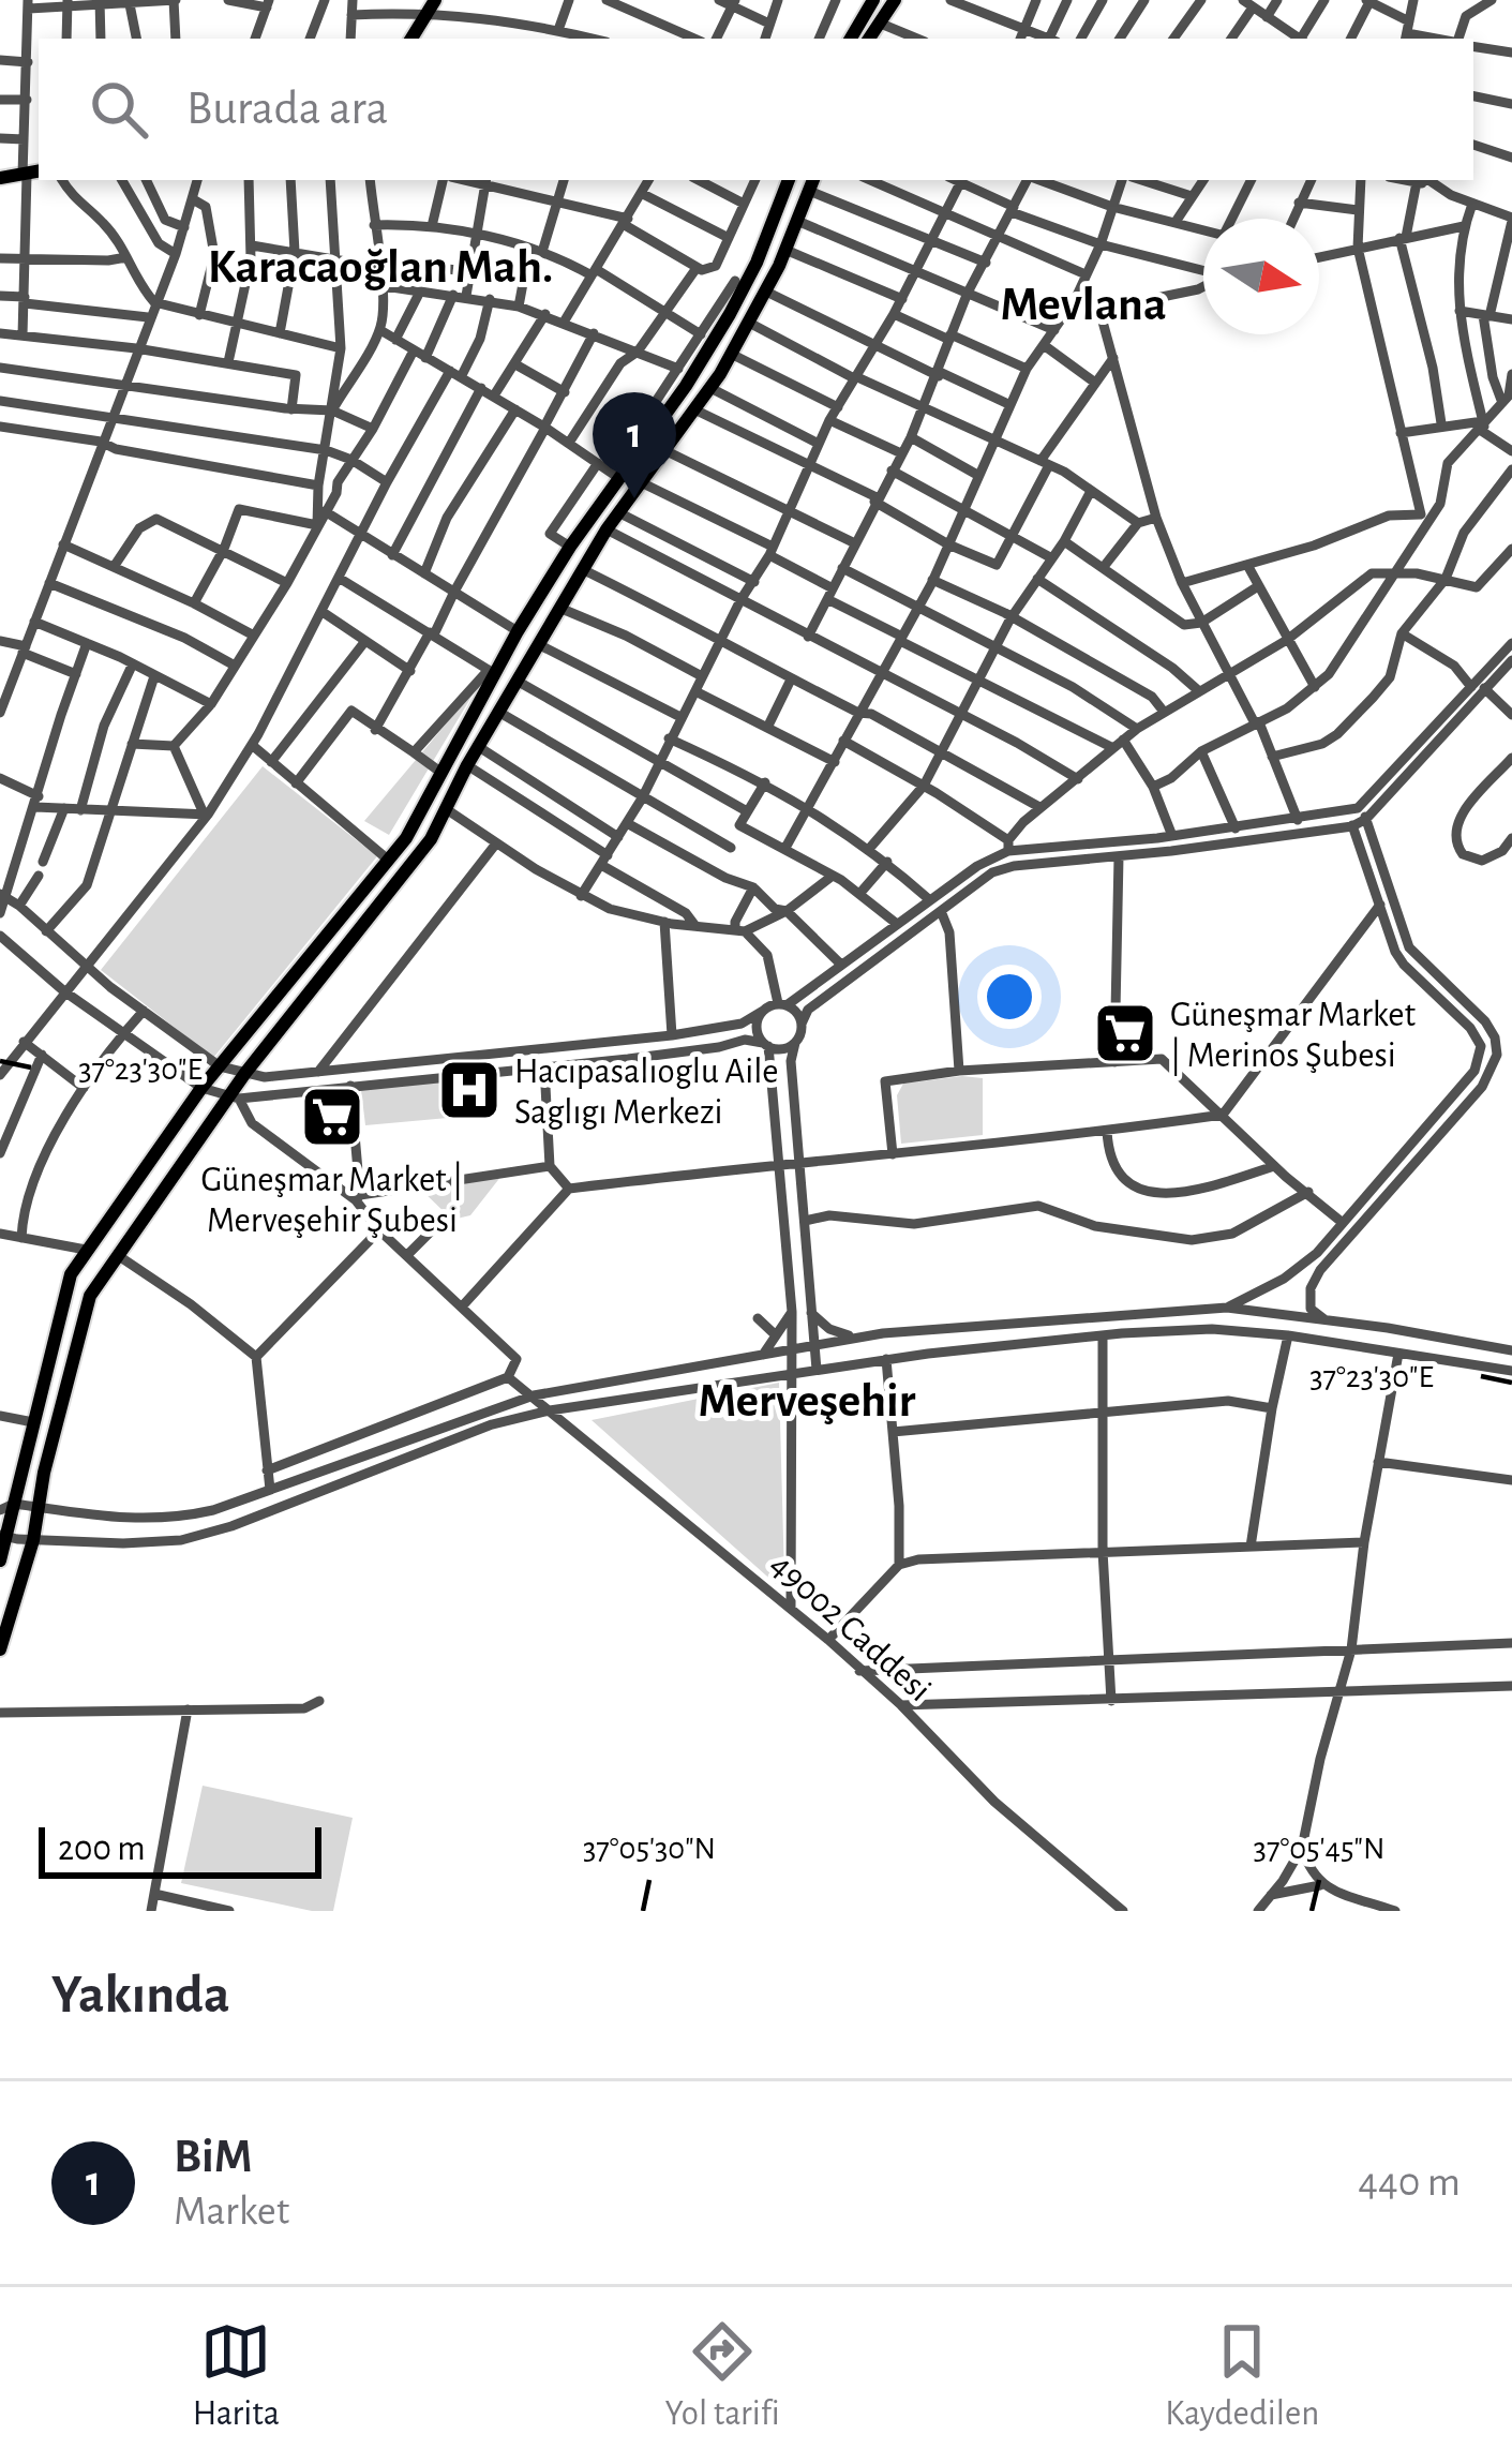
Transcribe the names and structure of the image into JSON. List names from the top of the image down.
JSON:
{
  "streets": {
    "street": ["49002 Caddesi"]
  },
  "districts": ["Karacaoğlan Mah.", "Mevlana", "Merveşehir"],
  "places": {
    "supermarket": ["Güneşmar Market | Merinos Şubesi", "Güneşmar Market | Merveşehir Şubesi"],
    "hospital": ["Hacıpasalıoglu Aile Saglıgı Merkezi"]
  },
  "scale_bar": "200 m",
  "north": "right",
  "page": {
    "search": "Burada ara",
    "pins": "1",
    "scale": "200 m",
    "heading": "Yakında",
    "list": [
      {
        "mark": "1",
        "name": "BiM",
        "note": "Market",
        "value": "440 m"
      }
    ],
    "nav": ["Harita", "Yol tarifi", "Kaydedilen"]
  },
  "coordinates": ["37°23'30\"E", "37°05'30\"N", "37°05'45\"N"]
}
